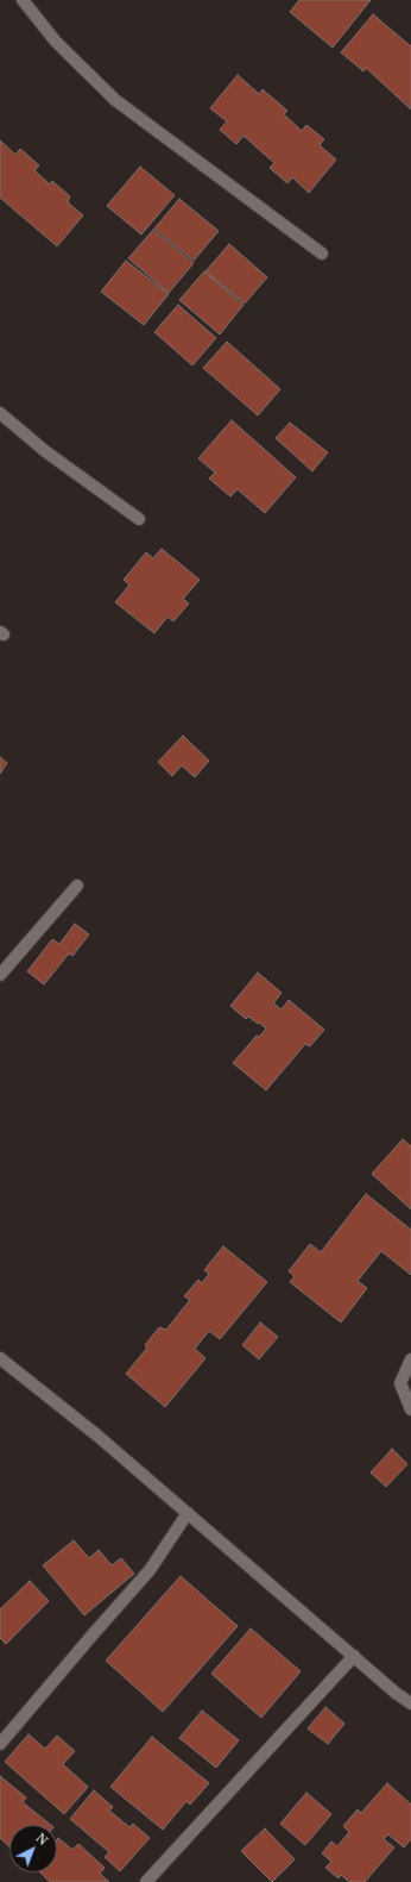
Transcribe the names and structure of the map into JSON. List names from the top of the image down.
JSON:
{
  "north": "top right"
}
